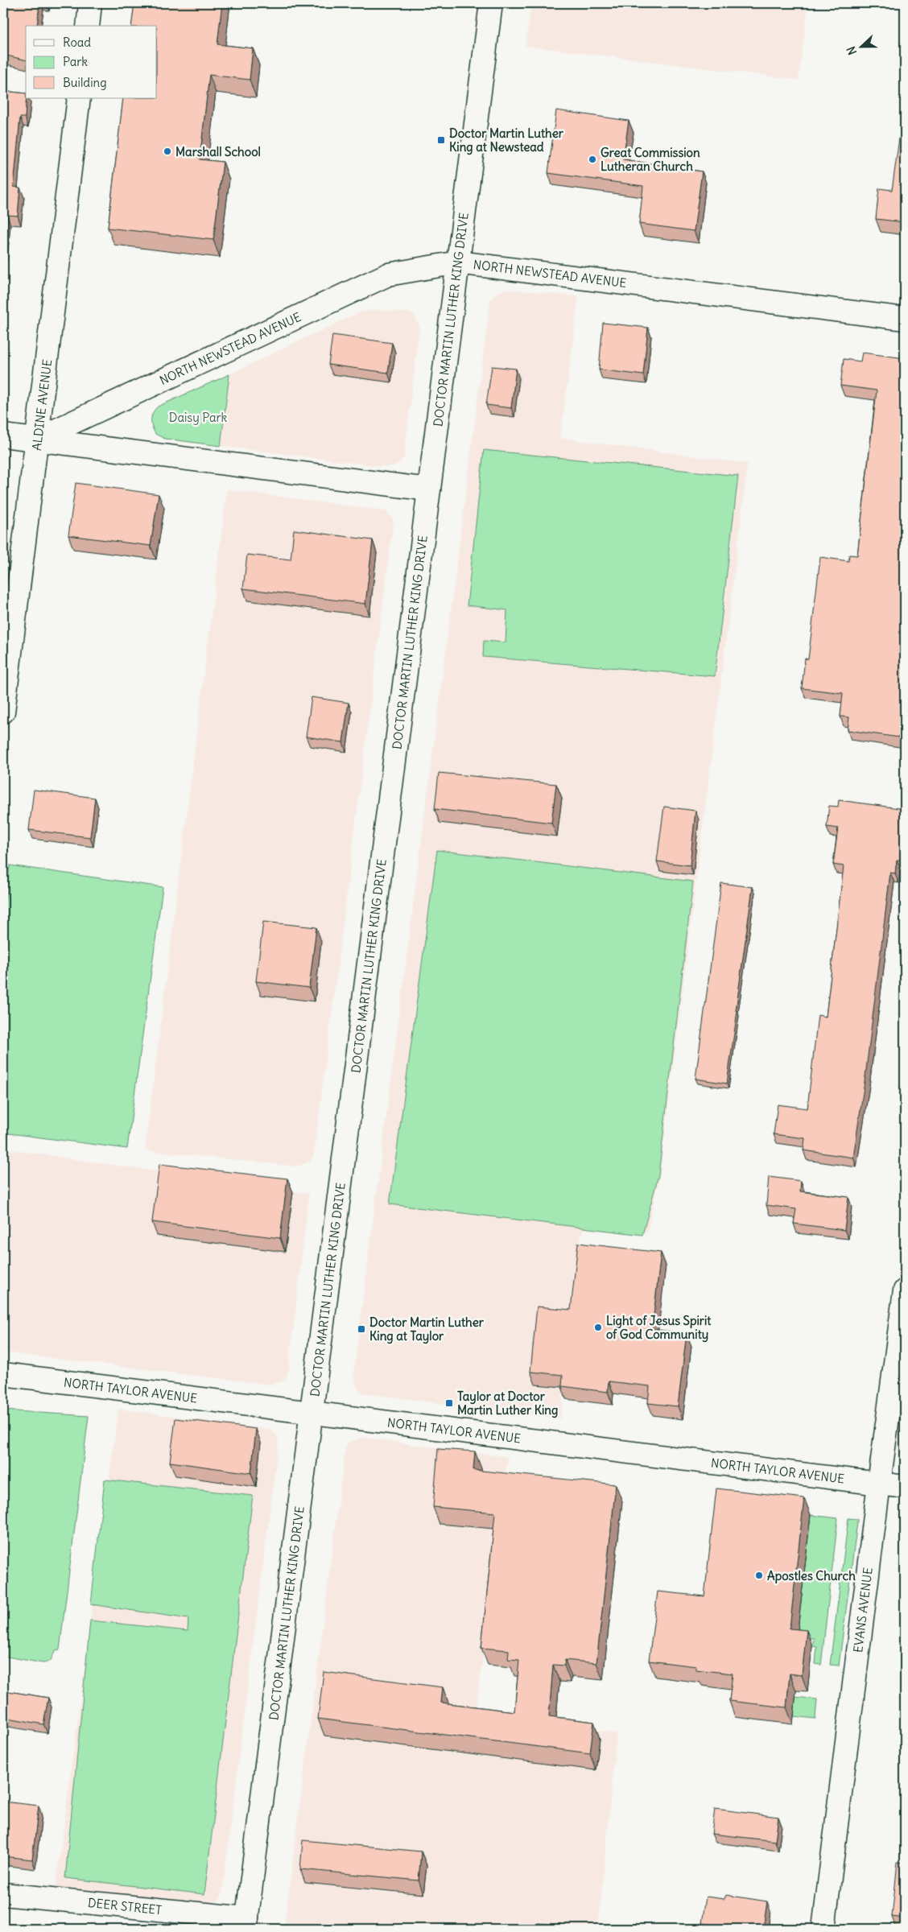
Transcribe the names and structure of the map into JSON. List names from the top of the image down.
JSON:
{
  "streets": {
    "street": [
      "NORTH NEWSTEAD AVENUE",
      "DOCTOR MARTIN LUTHER KING DRIVE",
      "ALDINE AVENUE",
      "NORTH TAYLOR AVENUE",
      "EVANS AVENUE",
      "DEER STREET"
    ]
  },
  "crossings": [
    ["NORTH NEWSTEAD AVENUE", "DOCTOR MARTIN LUTHER KING DRIVE"],
    ["NORTH NEWSTEAD AVENUE", "ALDINE AVENUE"],
    ["DOCTOR MARTIN LUTHER KING DRIVE", "NORTH TAYLOR AVENUE"],
    ["DOCTOR MARTIN LUTHER KING DRIVE", "DEER STREET"],
    ["NORTH TAYLOR AVENUE", "EVANS AVENUE"]
  ],
  "parks": ["Daisy Park"],
  "places": {
    "transit": ["Doctor Martin Luther King at Newstead", "Doctor Martin Luther King at Taylor", "Taylor at Doctor Martin Luther King"],
    "other": [
      "Marshall School",
      "Great Commission Lutheran Church",
      "Light of Jesus Spirit of God Community",
      "Apostles Church"
    ]
  },
  "legend": ["Road", "Park", "Building"],
  "north": "left"
}
